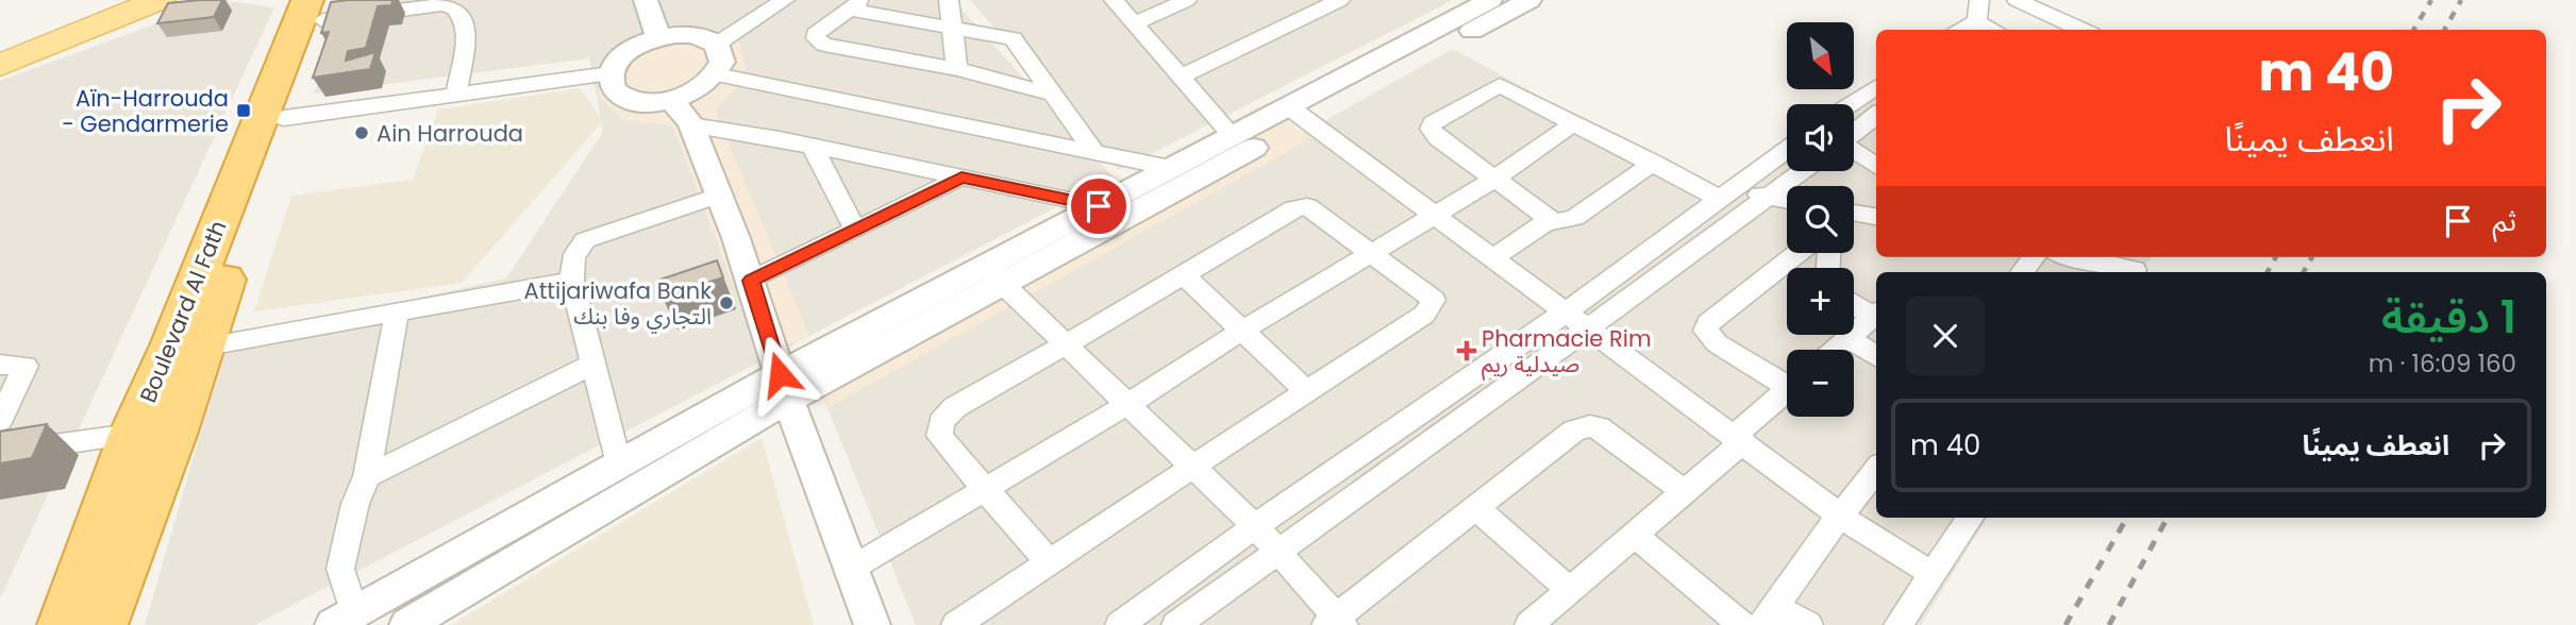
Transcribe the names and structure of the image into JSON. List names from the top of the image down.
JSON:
{
  "streets": {
    "highway": ["Boulevard Al Fath"]
  },
  "places": {
    "transit": ["Aïn-Harrouda - Gendarmerie"],
    "other": ["Ain Harrouda", "Attijariwafa Bank التجاري وفا بنك"],
    "health": ["Pharmacie Rim صيدلية ريم"]
  },
  "north": "bottom right",
  "page": {
    "map_buttons": ["+", "−"],
    "turn": ["40 m", "انعطف يمينًا"],
    "then": "ثم",
    "heading": ["1 دقيقة", "160 m · 16:09"],
    "list": [
      {
        "name": "انعطف يمينًا",
        "value": "40 m"
      }
    ]
  }
}
